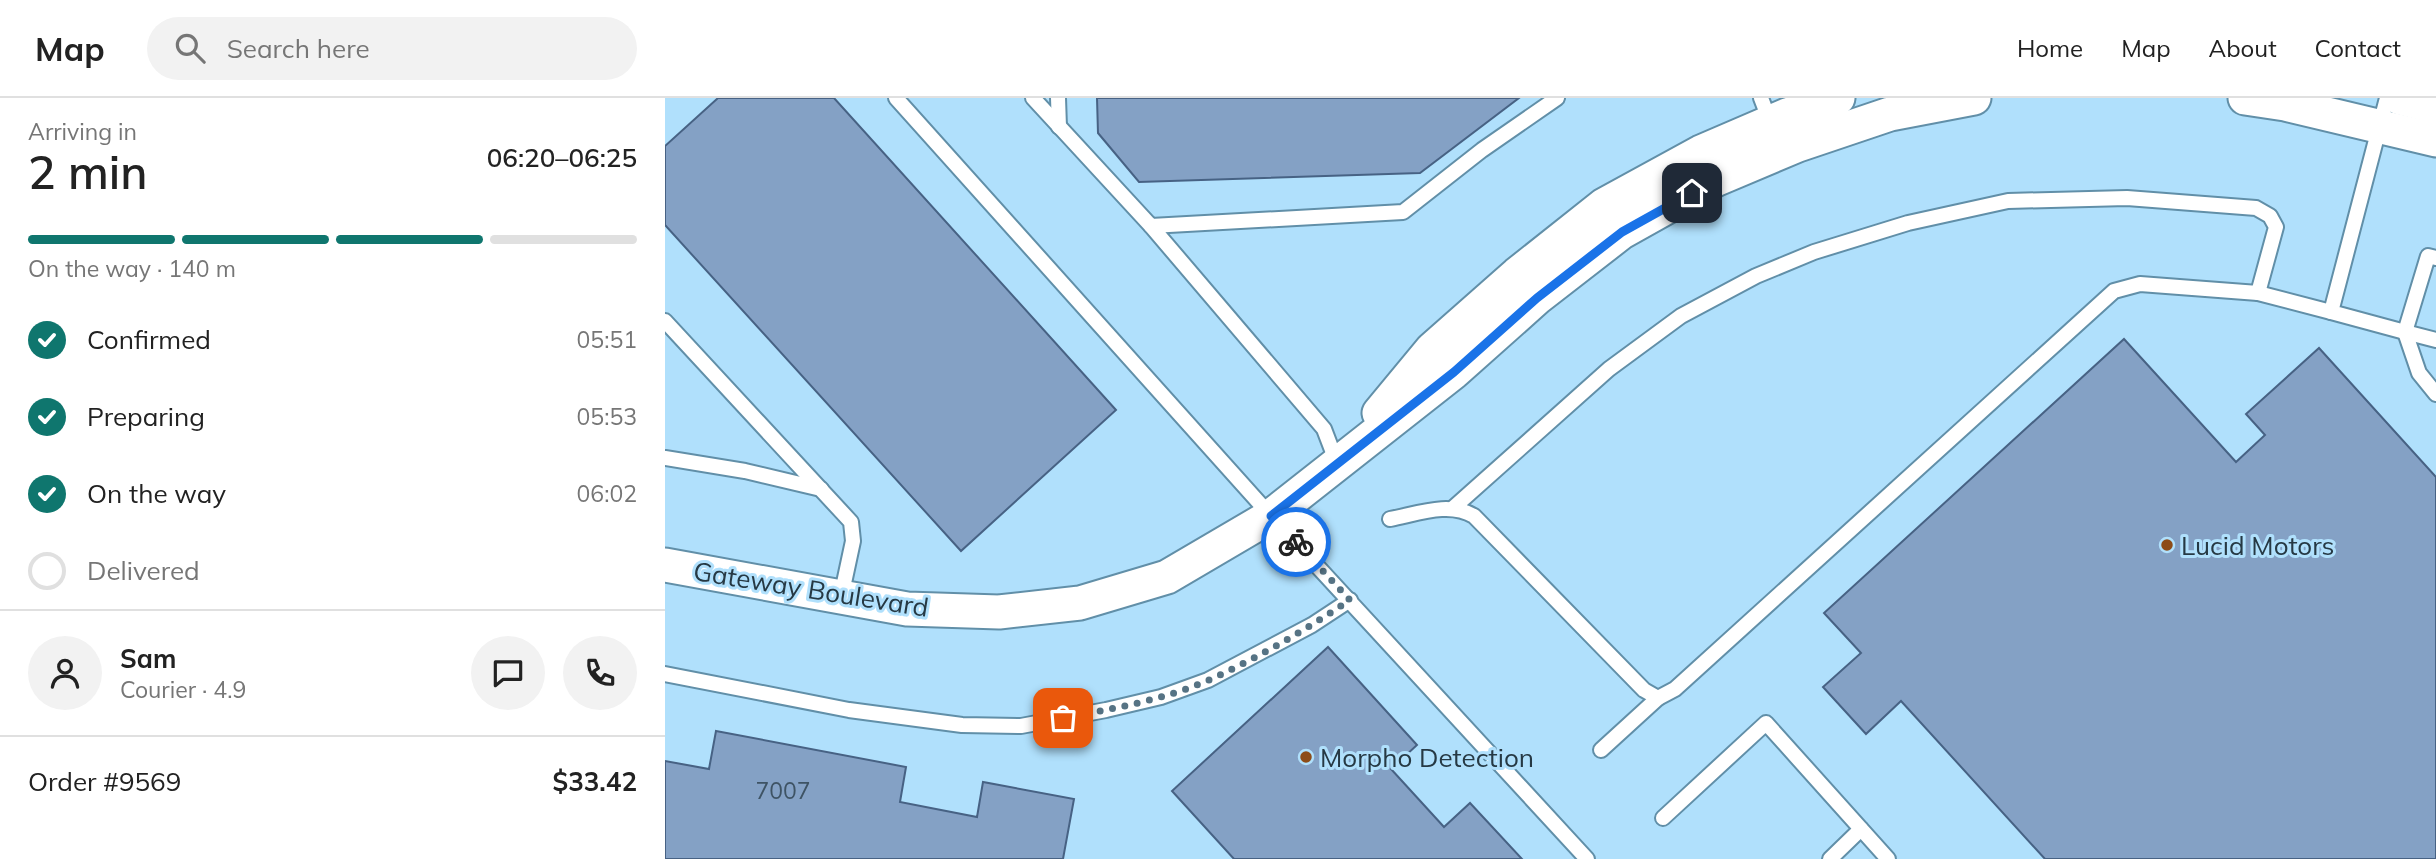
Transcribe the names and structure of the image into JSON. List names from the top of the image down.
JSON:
{
  "streets": {
    "street": ["Gateway Boulevard"]
  },
  "places": ["Lucid Motors", "Morpho Detection"],
  "house_numbers": ["7007"],
  "page": {
    "header": "Map",
    "search": "Search here",
    "nav": [
      "Home",
      "Map",
      "About",
      "Contact"
    ],
    "heading": ["2 min", "Arriving in", "06:20–06:25"],
    "panel": [
      "Sam",
      "Courier · 4.9",
      "Order #9569",
      "$33.42"
    ],
    "bar": "On the way · 140 m",
    "list": [
      ["Confirmed", "05:51"],
      ["Preparing", "05:53"],
      ["On the way", "06:02"],
      "Delivered"
    ]
  }
}
